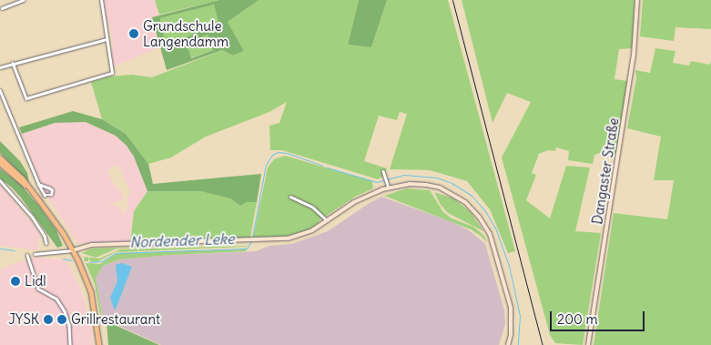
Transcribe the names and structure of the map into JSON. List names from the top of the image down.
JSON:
{
  "streets": {
    "street": ["Dangaster Straße"]
  },
  "water": ["Nordender Leke"],
  "places": [
    "Grundschule Langendamm",
    "Lidl",
    "JYSK",
    "Grillrestaurant"
  ],
  "scale_bar": "200 m"
}
